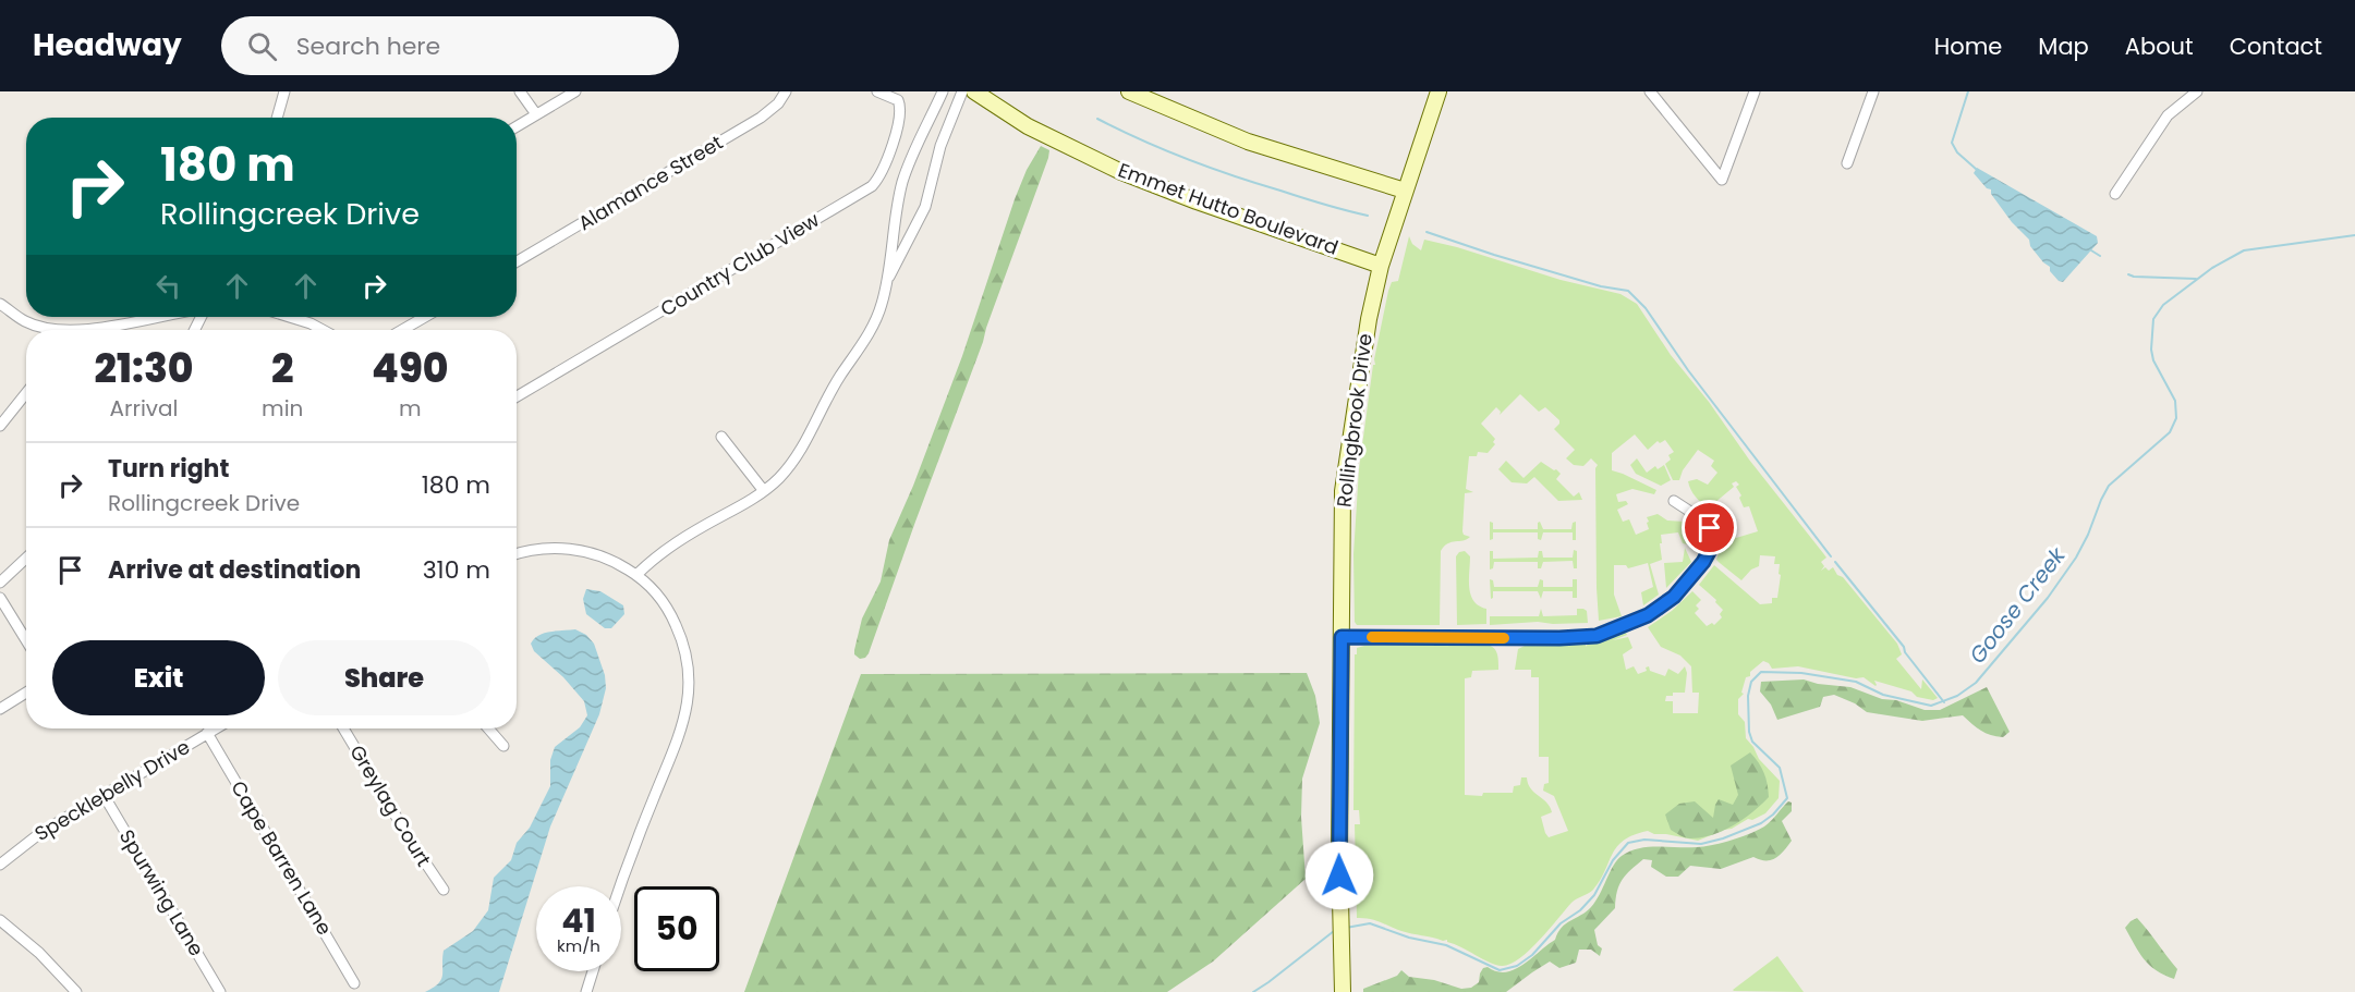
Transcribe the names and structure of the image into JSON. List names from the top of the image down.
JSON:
{
  "streets": {
    "main road": ["Emmet Hutto Boulevard", "Rollingbrook Drive"],
    "street": [
      "Alamance Street",
      "Country Club View",
      "Specklebelly Drive",
      "Greylag Court",
      "Cape Barren Lane",
      "Spurwing Lane"
    ]
  },
  "crossings": [
    ["Emmet Hutto Boulevard", "Rollingbrook Drive"],
    ["Specklebelly Drive", "Cape Barren Lane"],
    ["Specklebelly Drive", "Spurwing Lane"]
  ],
  "water": ["Goose Creek"],
  "page": {
    "header": "Headway",
    "search": "Search here",
    "nav": [
      "Home",
      "Map",
      "About",
      "Contact"
    ],
    "turn": ["180 m", "Rollingcreek Drive"],
    "eta": [
      "21:30",
      "Arrival",
      "2",
      "min",
      "490",
      "m"
    ],
    "list": [
      {
        "name": "Turn right",
        "note": "Rollingcreek Drive",
        "value": "180 m"
      },
      {
        "name": "Arrive at destination",
        "value": "310 m"
      }
    ],
    "buttons": ["Exit", "Share"],
    "speed": "41 km/h",
    "limit": "50"
  }
}
